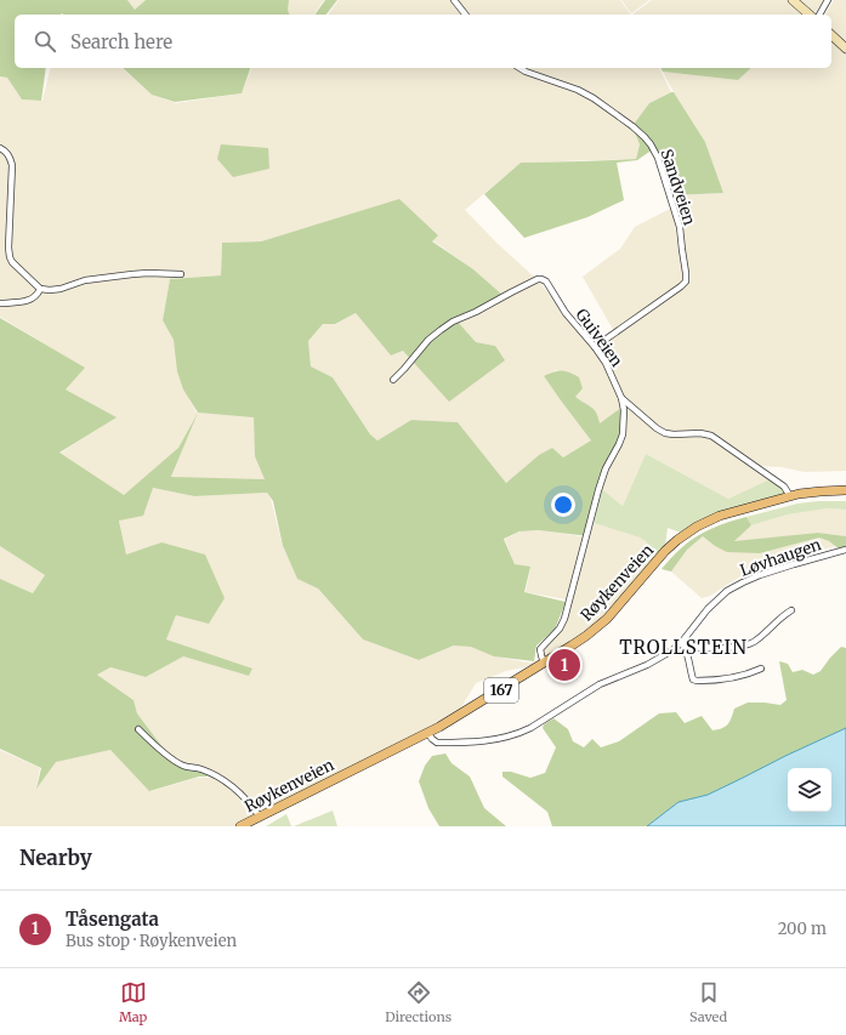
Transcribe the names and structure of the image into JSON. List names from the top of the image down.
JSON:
{
  "streets": {
    "main road": ["Røykenveien", "167"],
    "street": ["Sandveien", "Guiveien", "Løvhaugen"]
  },
  "crossings": [
    ["Sandveien", "Guiveien"],
    ["Guiveien", "Røykenveien"],
    ["Løvhaugen", "Røykenveien"]
  ],
  "districts": ["TROLLSTEIN"],
  "page": {
    "search": "Search here",
    "pins": "1",
    "heading": "Nearby",
    "list": [
      {
        "mark": "1",
        "name": "Tåsengata",
        "note": "Bus stop · Røykenveien",
        "value": "200 m"
      }
    ],
    "nav": ["Map", "Directions", "Saved"]
  }
}
